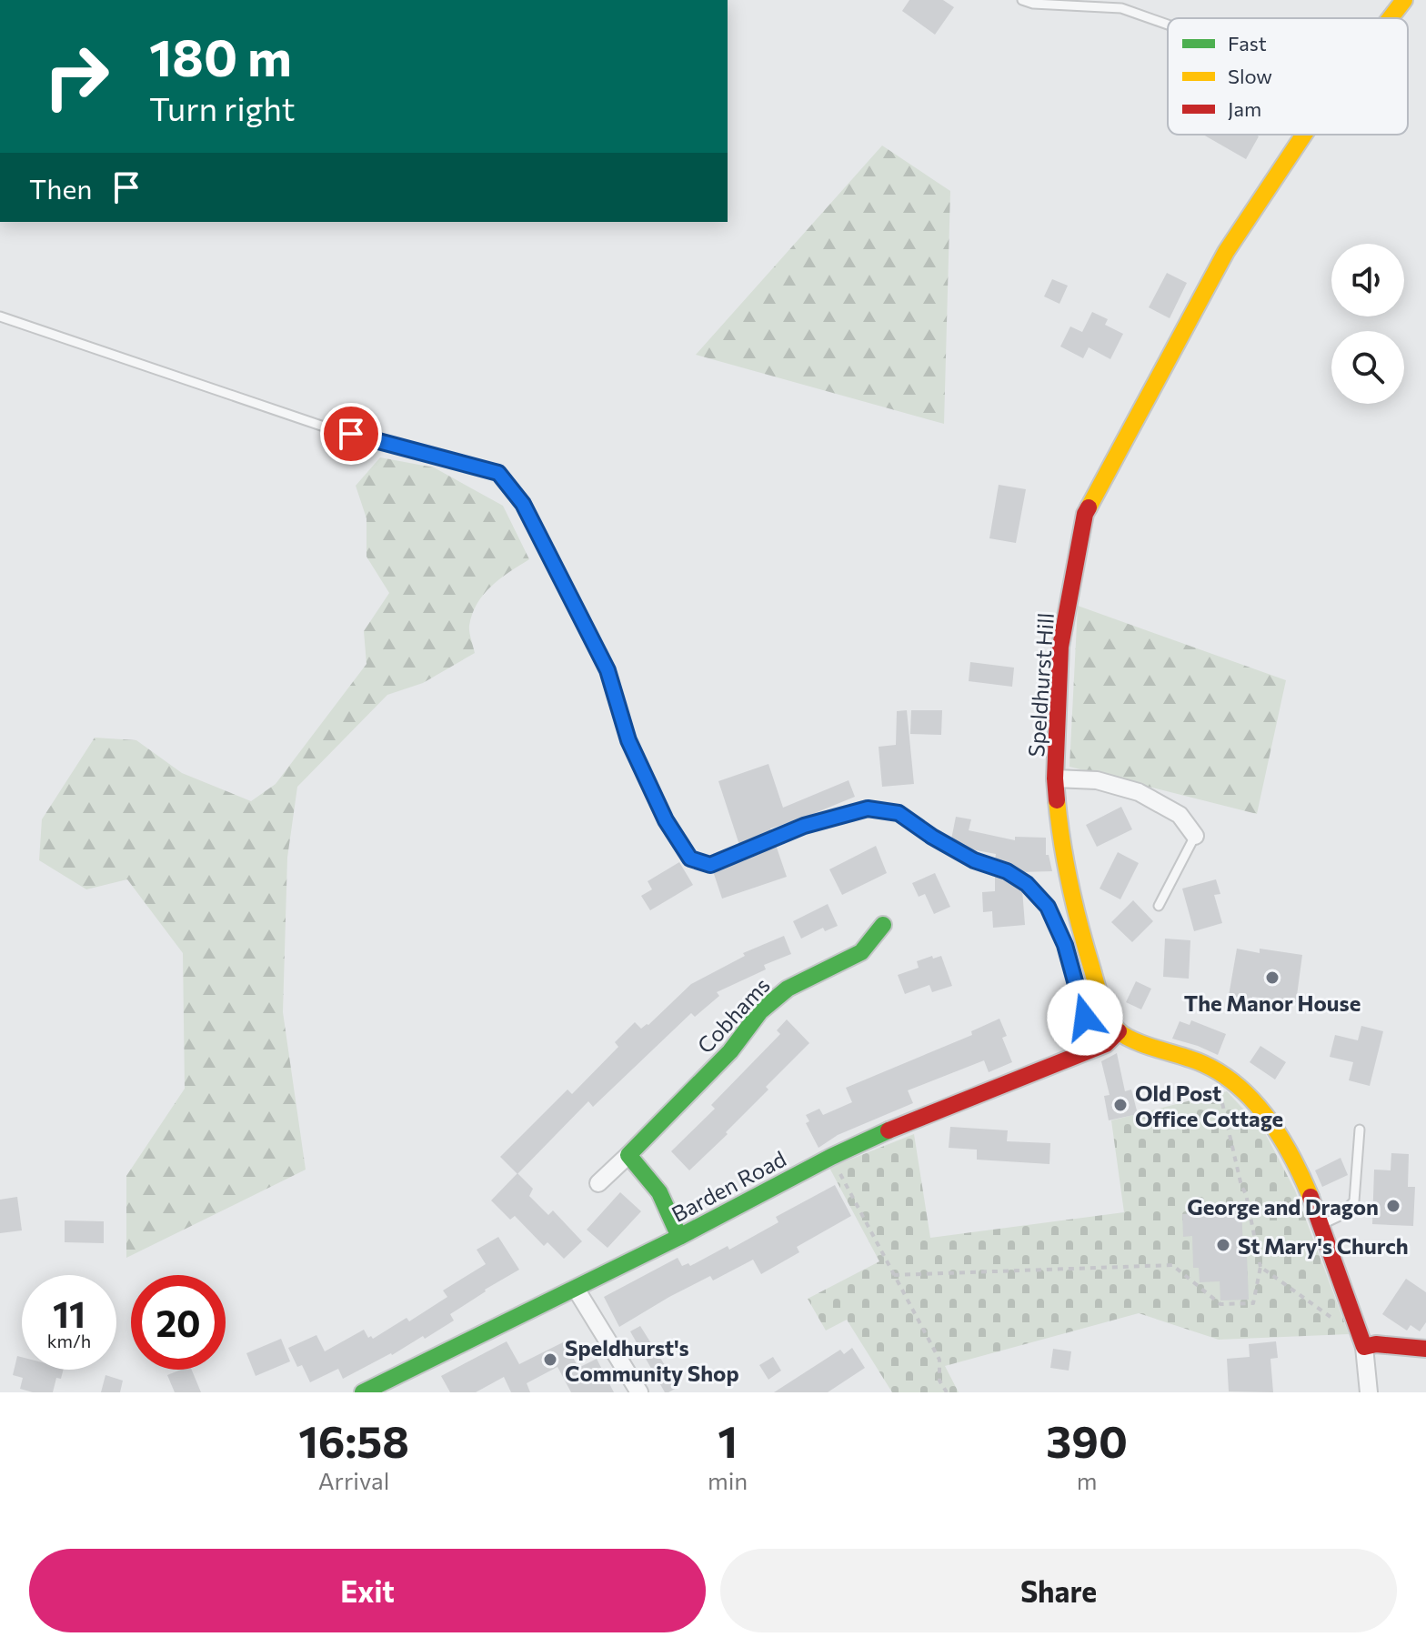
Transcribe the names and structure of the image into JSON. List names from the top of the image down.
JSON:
{
  "streets": {
    "street": ["Speldhurst Hill", "Cobhams", "Barden Road"]
  },
  "crossings": [
    ["Speldhurst Hill", "Barden Road"]
  ],
  "places": [
    "The Manor House",
    "Old Post Office Cottage",
    "George and Dragon",
    "St Mary's Church",
    "Speldhurst's Community Shop"
  ],
  "legend": ["Fast", "Slow", "Jam"],
  "page": {
    "turn": ["180 m", "Turn right"],
    "then": "Then",
    "speed": "11 km/h",
    "limit": "20",
    "eta": [
      "16:58",
      "Arrival",
      "1",
      "min",
      "390",
      "m"
    ],
    "buttons": ["Exit", "Share"]
  }
}
